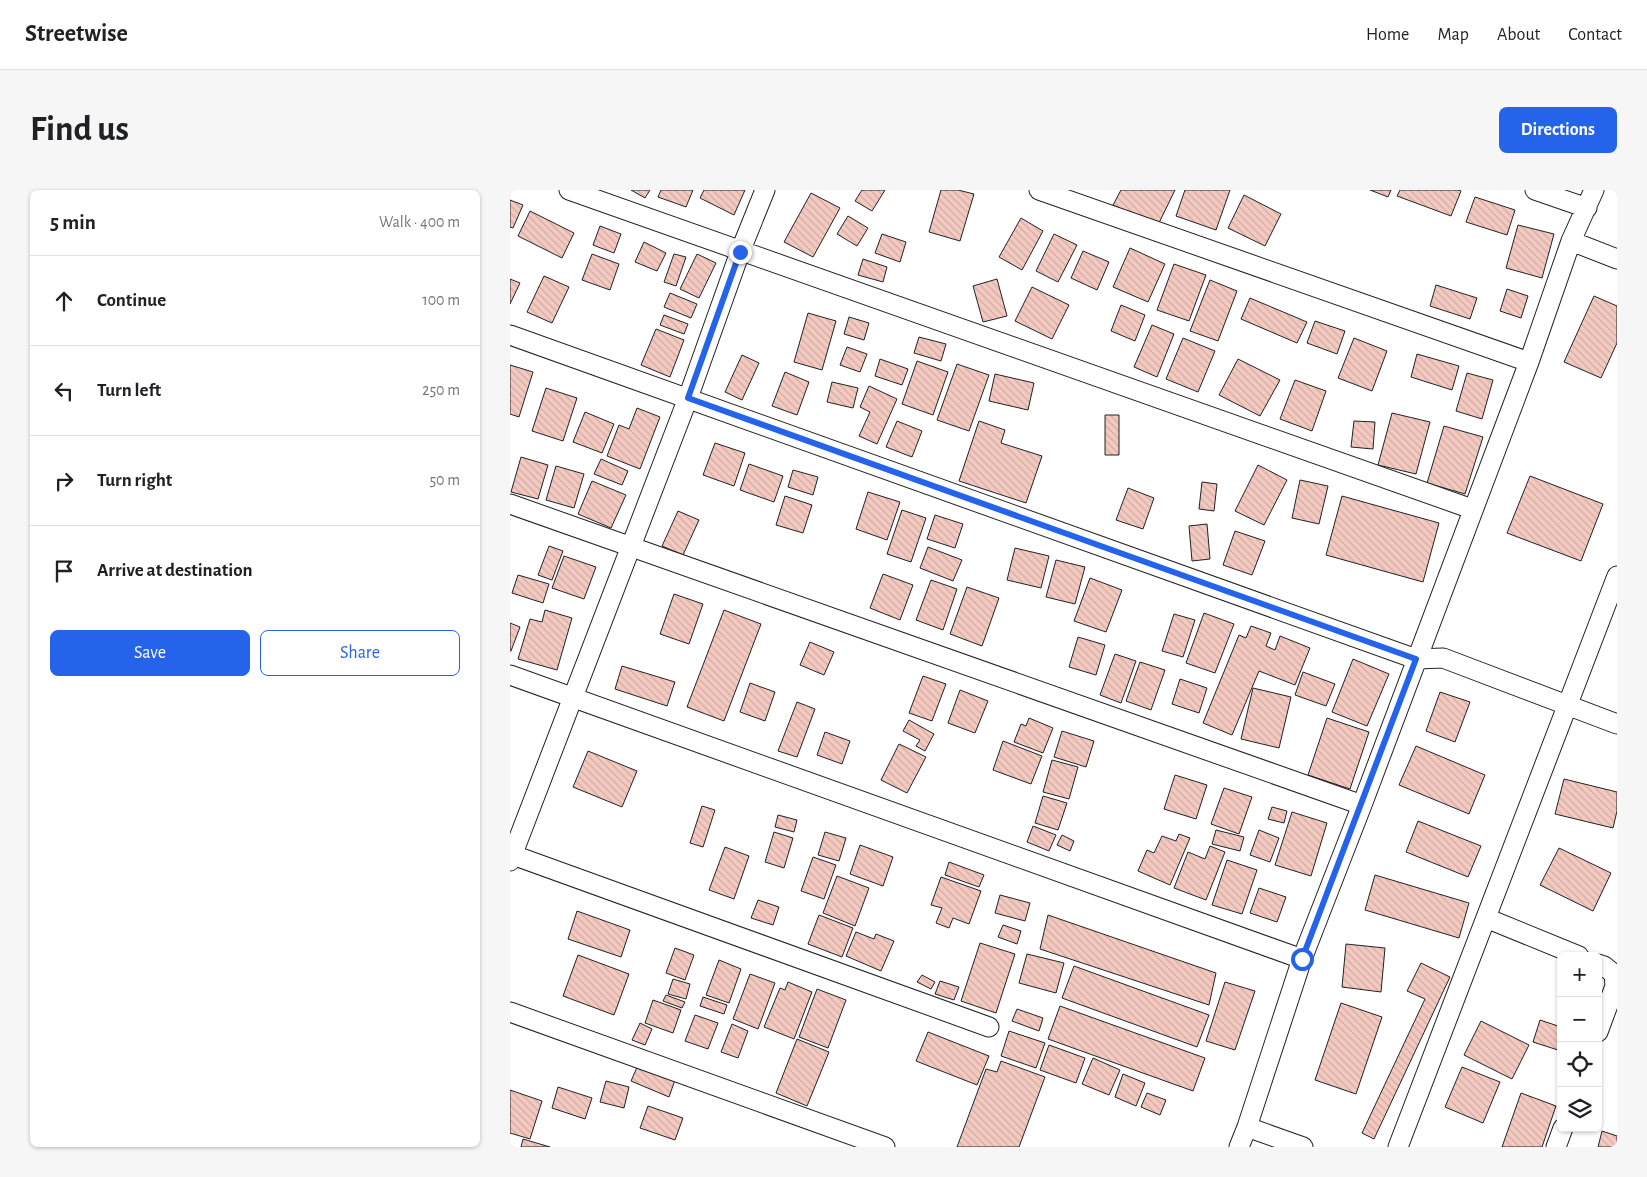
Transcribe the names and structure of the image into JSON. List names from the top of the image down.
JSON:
{
  "page": {
    "header": "Streetwise",
    "nav": [
      "Home",
      "Map",
      "About",
      "Contact"
    ],
    "buttons": [
      "Directions",
      ["Save", "Share"]
    ],
    "title": "Find us",
    "heading": ["5 min", "Walk · 400 m"],
    "list": [
      ["Continue", "100 m"],
      ["Turn left", "250 m"],
      ["Turn right", "50 m"],
      "Arrive at destination"
    ],
    "map_buttons": ["+", "−"]
  }
}
